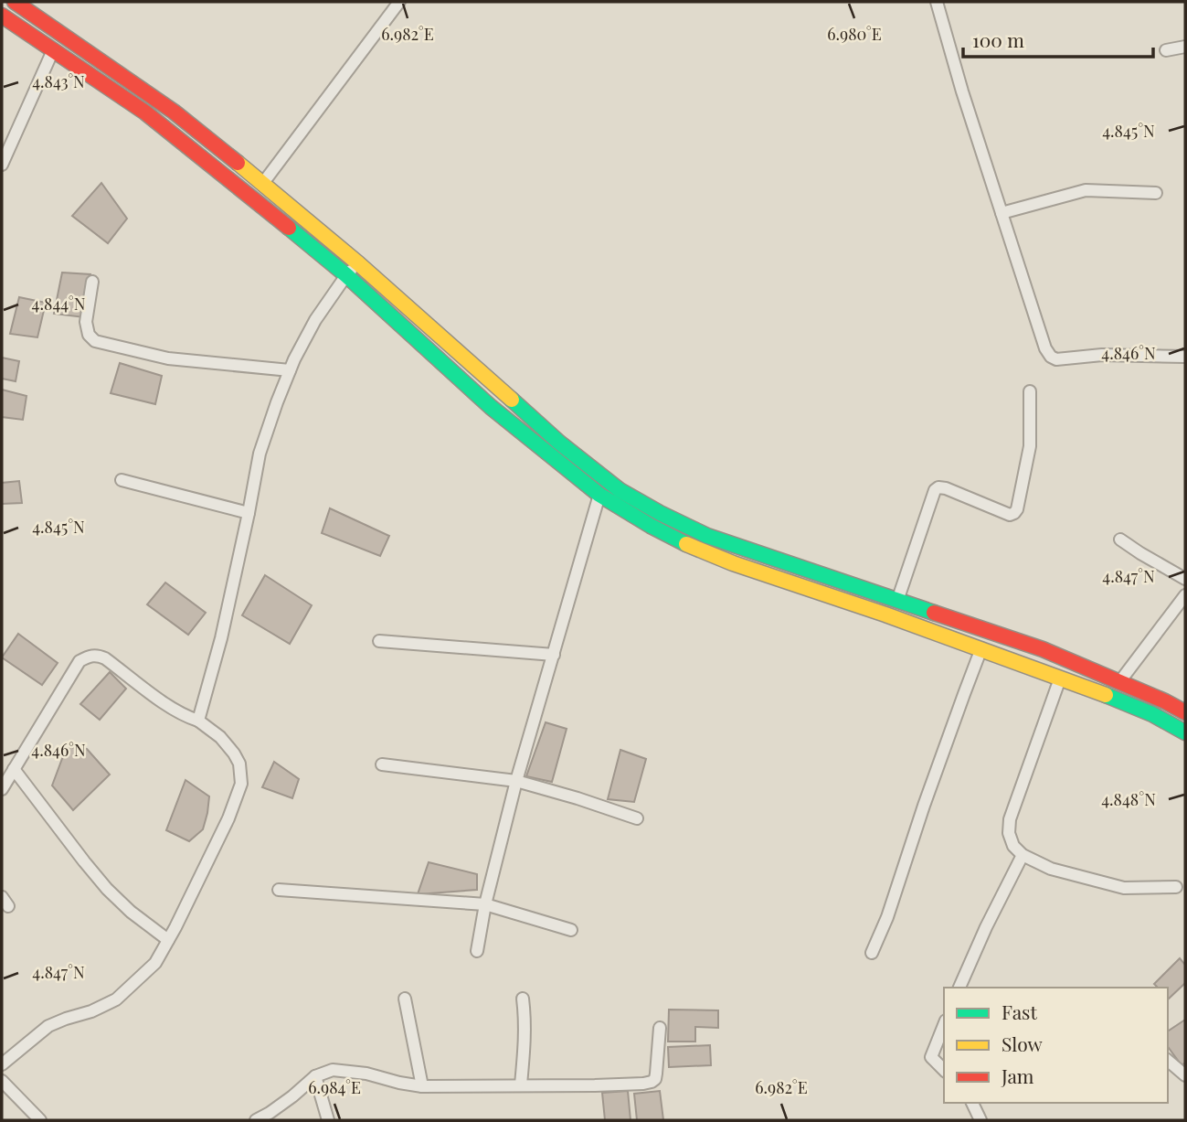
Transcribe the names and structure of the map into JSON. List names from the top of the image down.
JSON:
{
  "legend": ["Fast", "Slow", "Jam"],
  "scale_bar": "100 m",
  "coordinates": [
    "6.982°E",
    "6.980°E",
    "4.843°N",
    "4.845°N",
    "4.844°N",
    "4.846°N",
    "4.847°N",
    "4.848°N",
    "6.984°E"
  ]
}
